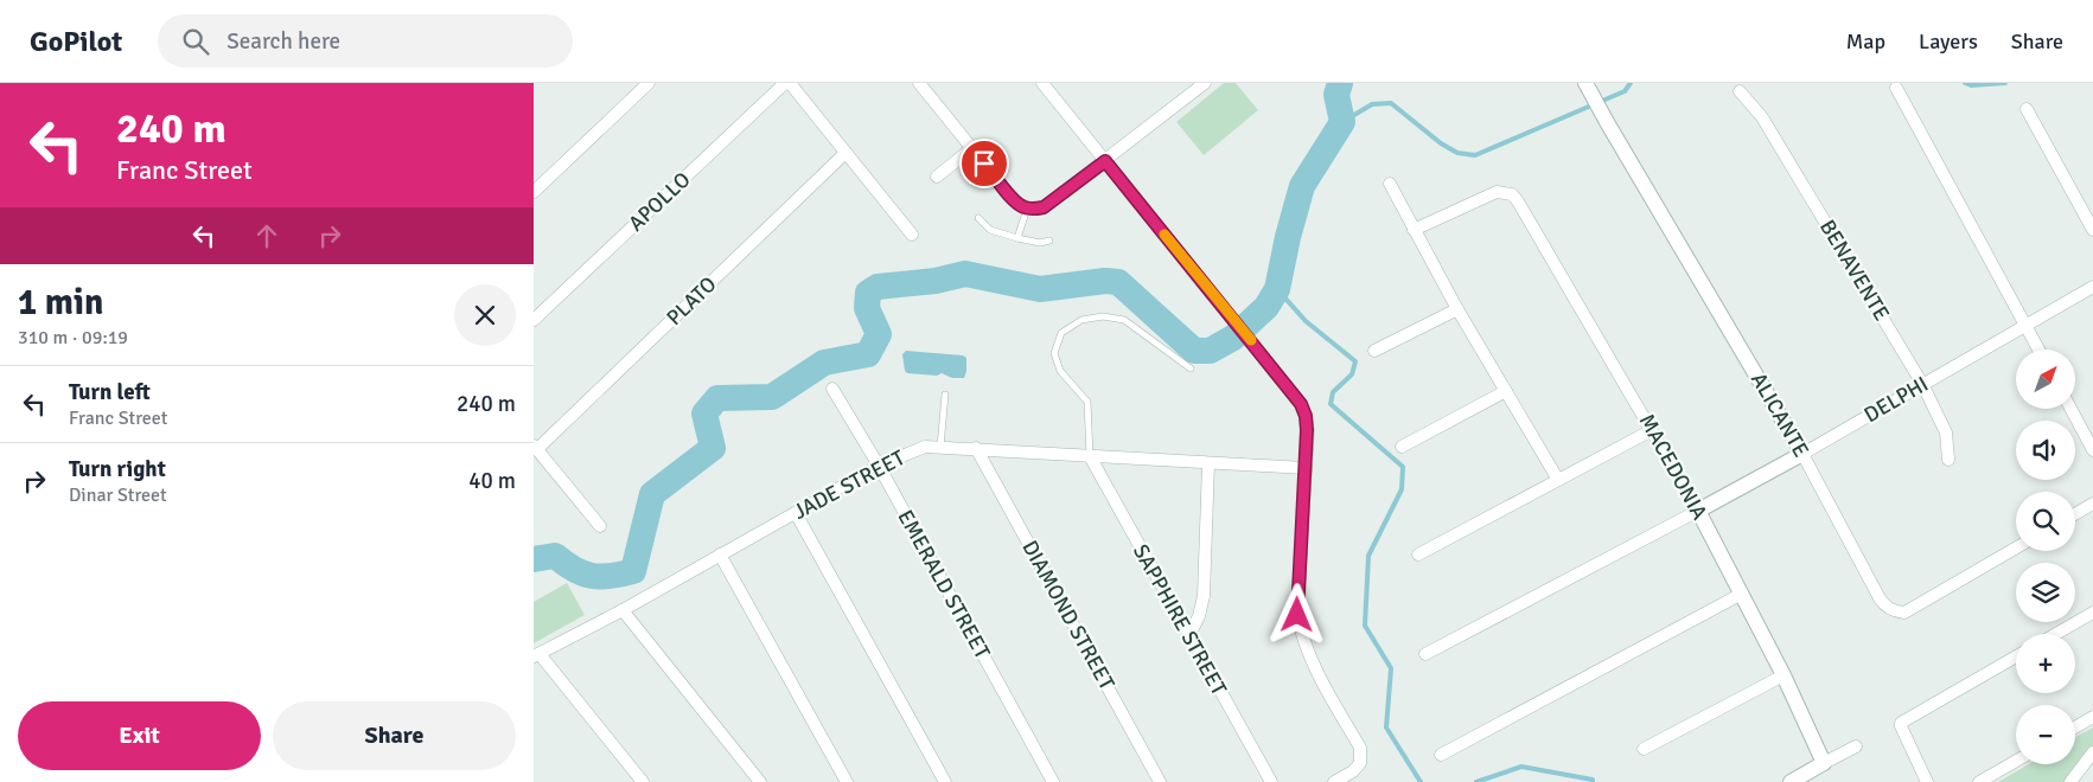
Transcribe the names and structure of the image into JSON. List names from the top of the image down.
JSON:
{
  "streets": {
    "street": [
      "APOLLO",
      "BENAVENTE",
      "PLATO",
      "DELPHI",
      "ALICANTE",
      "MACEDONIA",
      "JADE STREET",
      "EMERALD STREET",
      "DIAMOND STREET",
      "SAPPHIRE STREET"
    ]
  },
  "crossings": [
    ["BENAVENTE", "DELPHI"],
    ["DELPHI", "ALICANTE"],
    ["DELPHI", "MACEDONIA"],
    ["JADE STREET", "EMERALD STREET"],
    ["JADE STREET", "DIAMOND STREET"],
    ["JADE STREET", "SAPPHIRE STREET"]
  ],
  "north": "top right",
  "page": {
    "header": "GoPilot",
    "search": "Search here",
    "nav": ["Map", "Layers", "Share"],
    "turn": ["240 m", "Franc Street"],
    "heading": ["1 min", "310 m · 09:19"],
    "map_buttons": ["+", "−"],
    "list": [
      {
        "name": "Turn left",
        "note": "Franc Street",
        "value": "240 m"
      },
      {
        "name": "Turn right",
        "note": "Dinar Street",
        "value": "40 m"
      }
    ],
    "buttons": ["Exit", "Share"]
  }
}
